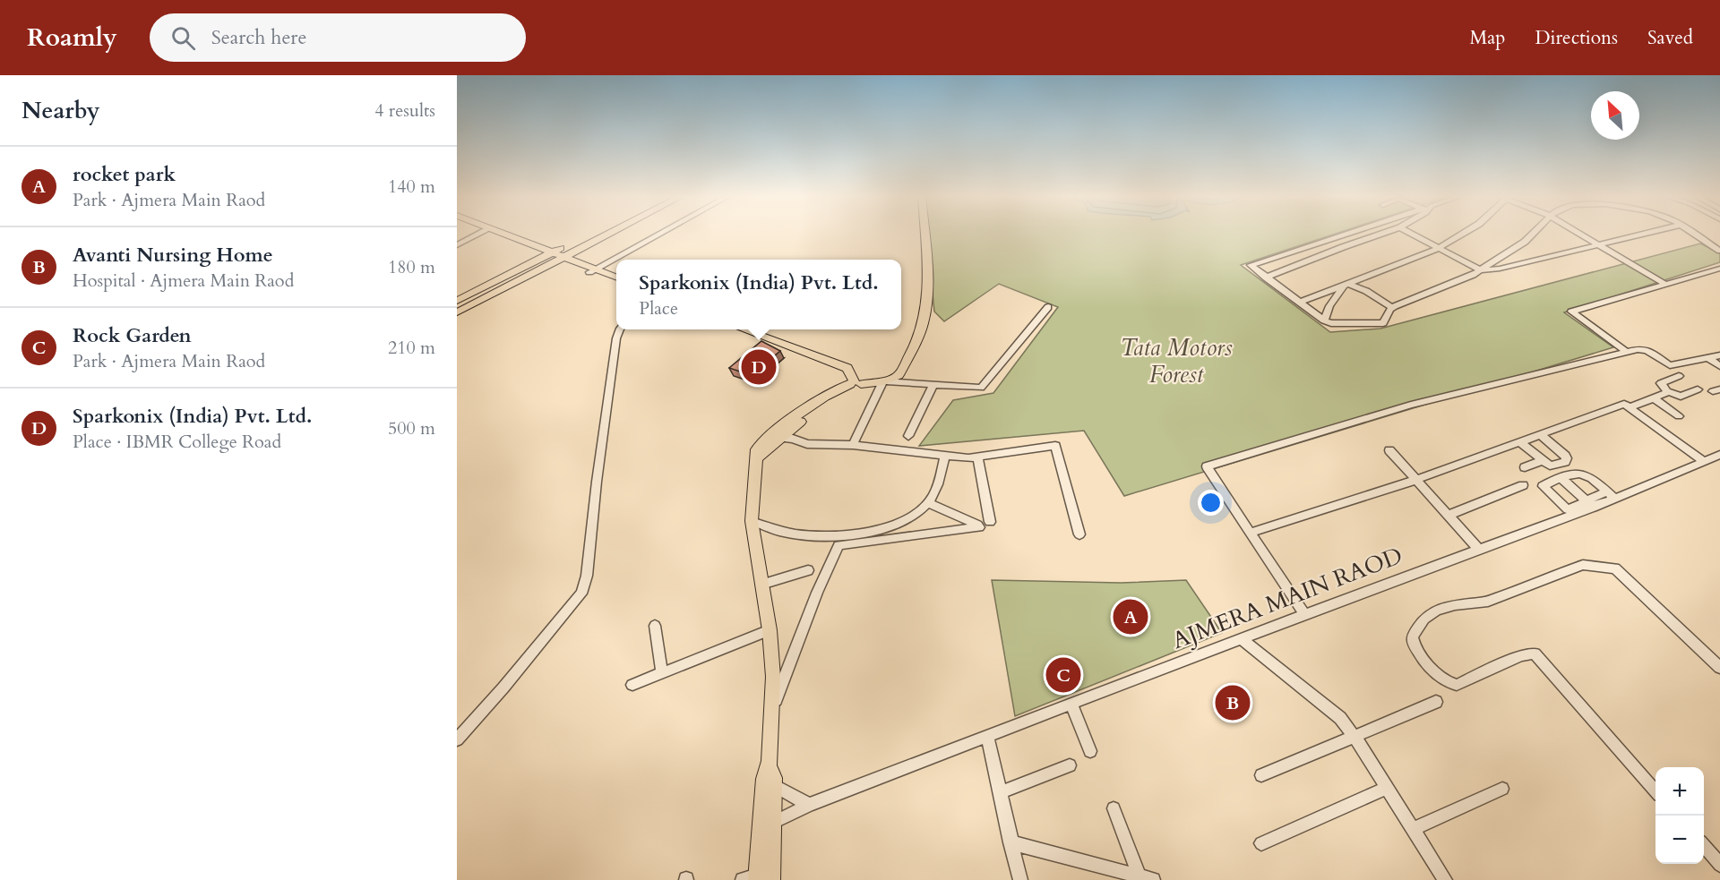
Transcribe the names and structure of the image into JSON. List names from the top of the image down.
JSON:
{
  "streets": {
    "street": ["AJMERA MAIN RAOD"]
  },
  "parks": ["Tata Motors Forest"],
  "north": "top left",
  "page": {
    "header": "Roamly",
    "search": "Search here",
    "nav": ["Map", "Directions", "Saved"],
    "heading": ["Nearby", "4 results"],
    "list": [
      {
        "mark": "A",
        "name": "rocket park",
        "note": "Park · Ajmera Main Raod",
        "value": "140 m"
      },
      {
        "mark": "B",
        "name": "Avanti Nursing Home",
        "note": "Hospital · Ajmera Main Raod",
        "value": "180 m"
      },
      {
        "mark": "C",
        "name": "Rock Garden",
        "note": "Park · Ajmera Main Raod",
        "value": "210 m"
      },
      {
        "mark": "D",
        "name": "Sparkonix (India) Pvt. Ltd.",
        "note": "Place · IBMR College Road",
        "value": "500 m"
      }
    ],
    "popup": ["Sparkonix (India) Pvt. Ltd.", "Place"],
    "pins": [
      "D",
      "A",
      "C",
      "B"
    ],
    "map_buttons": ["+", "−"]
  }
}
